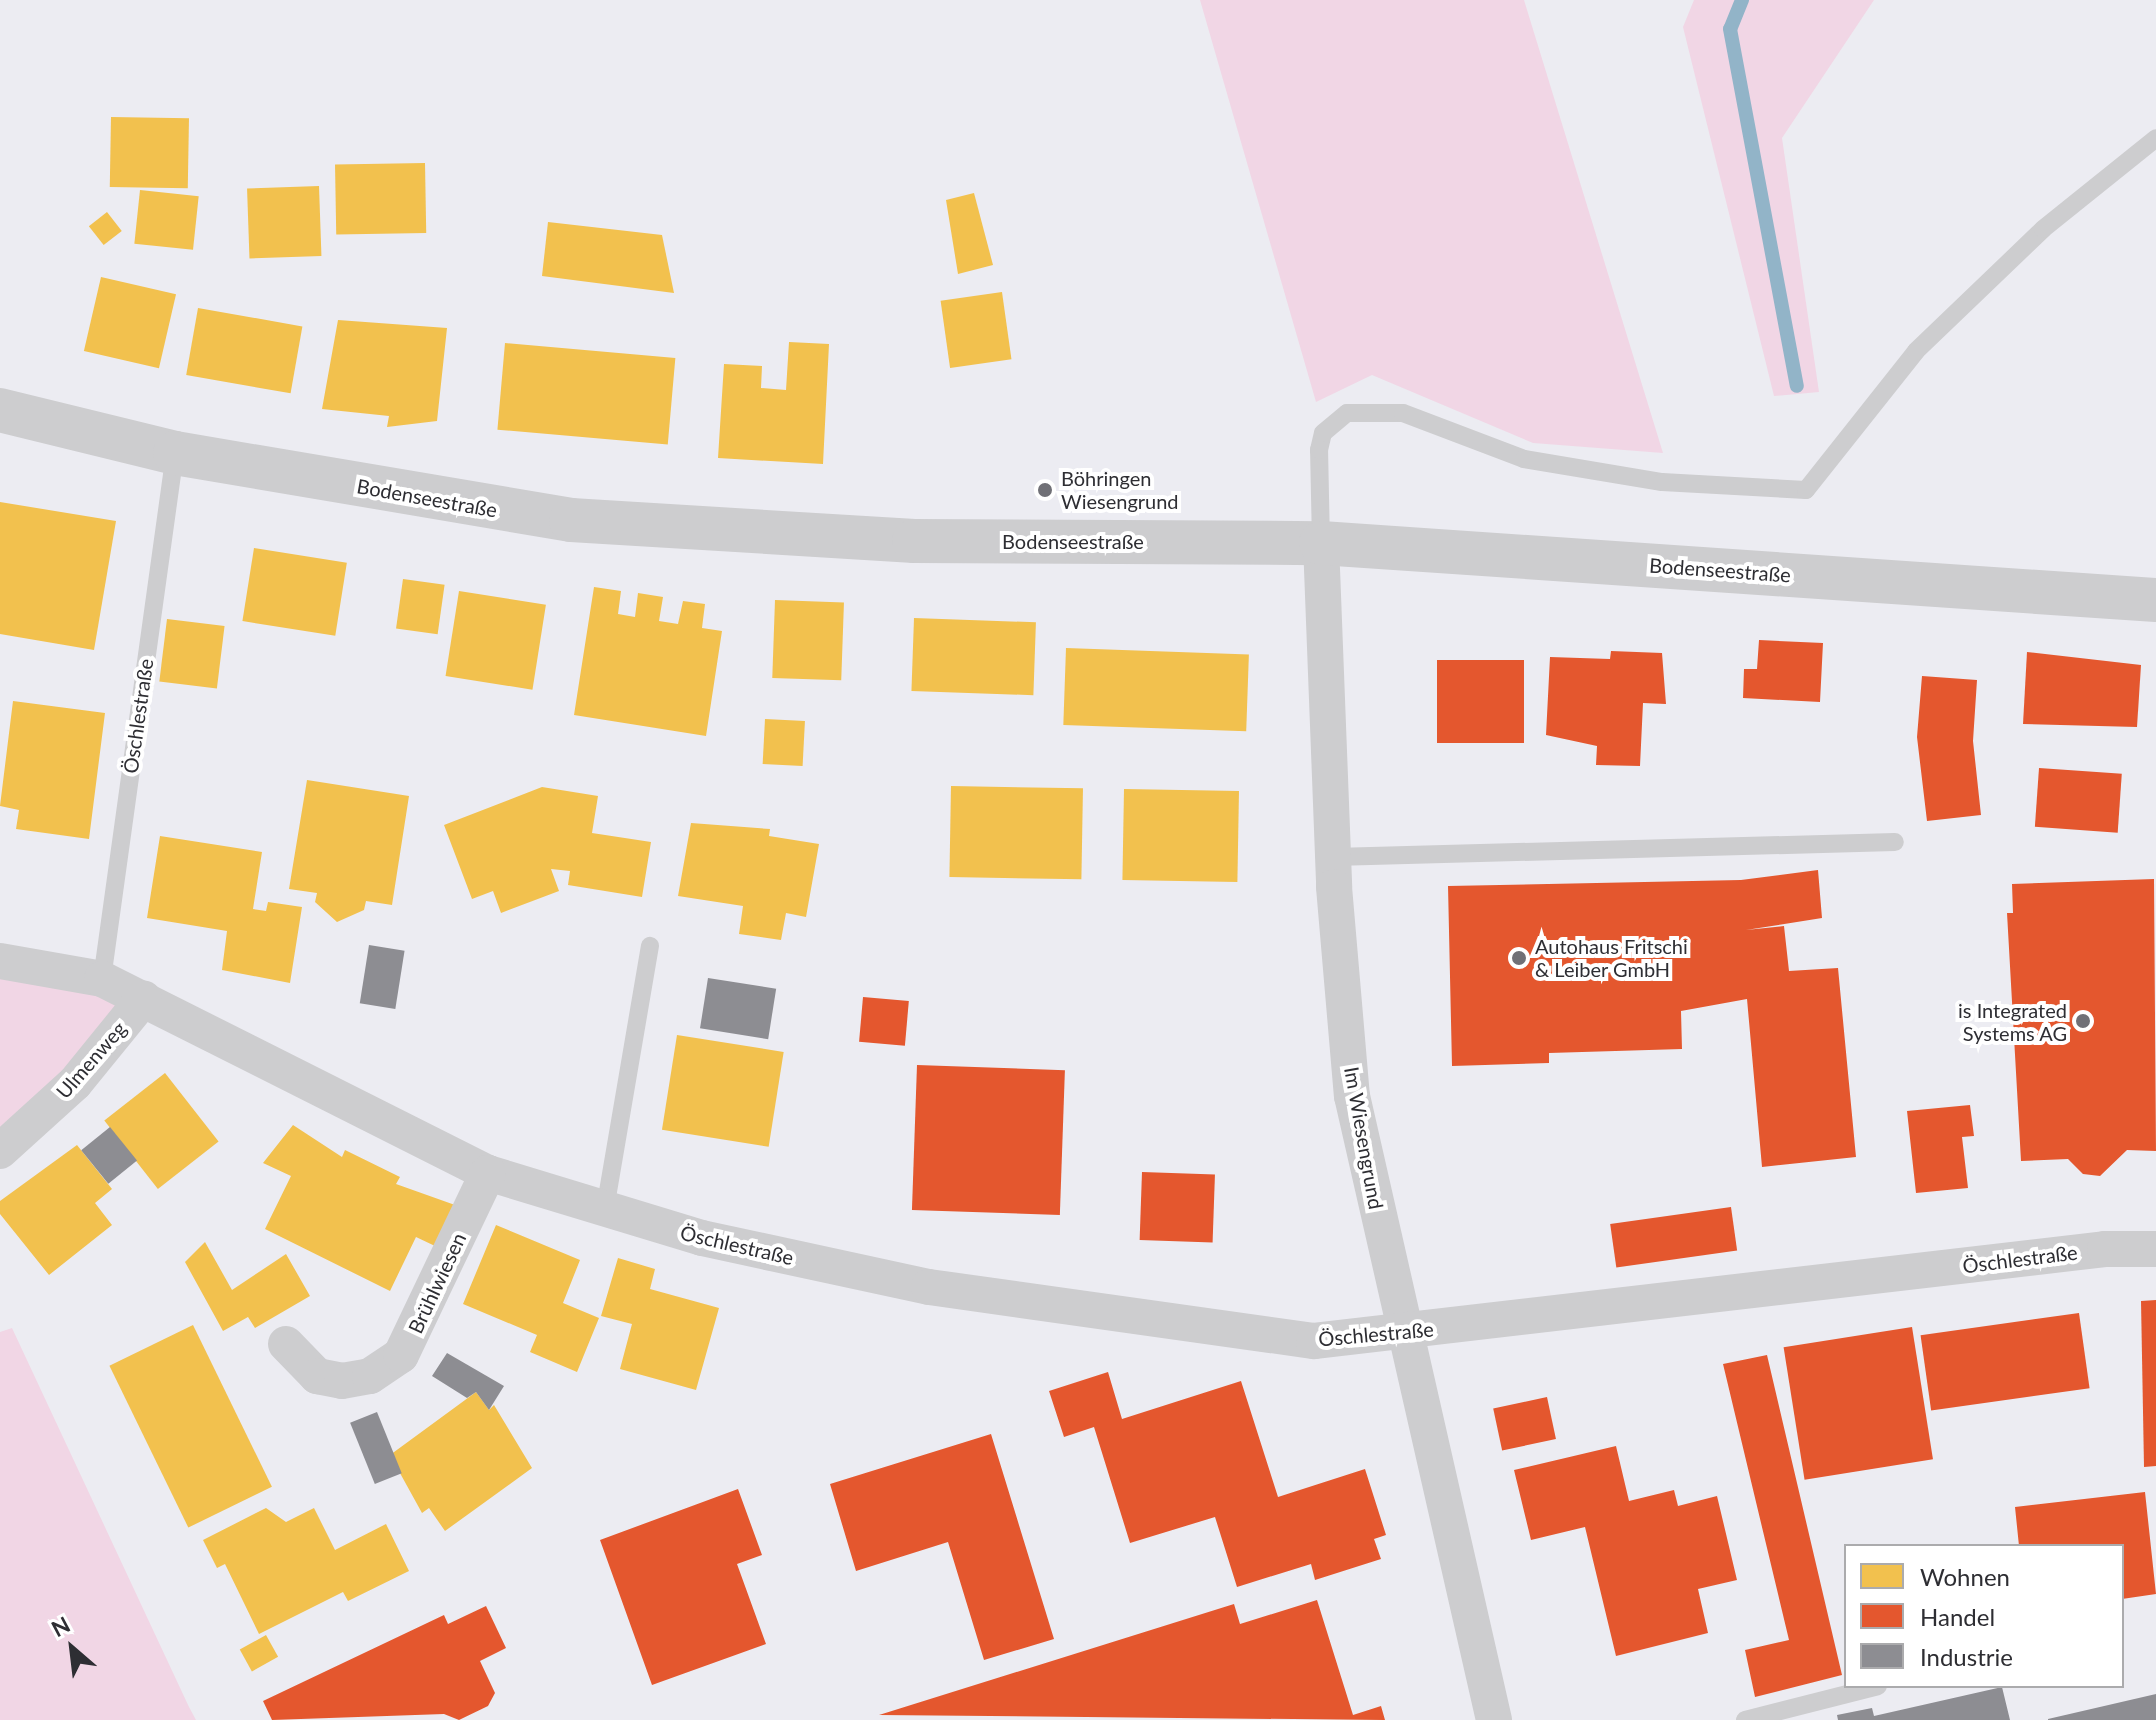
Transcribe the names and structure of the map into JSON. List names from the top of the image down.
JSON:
{
  "streets": {
    "street": [
      "Bodenseestraße",
      "Öschlestraße",
      "Ulmenweg",
      "Im Wiesengrund",
      "Brühlwiesen"
    ]
  },
  "crossings": [
    ["Bodenseestraße", "Öschlestraße"],
    ["Bodenseestraße", "Im Wiesengrund"],
    ["Öschlestraße", "Ulmenweg"],
    ["Öschlestraße", "Im Wiesengrund"],
    ["Öschlestraße", "Brühlwiesen"]
  ],
  "places": ["Böhringen Wiesengrund", "Autohaus Fritschi & Leiber GmbH", "is Integrated Systems AG"],
  "legend": ["Wohnen", "Handel", "Industrie"],
  "north": "top left"
}
